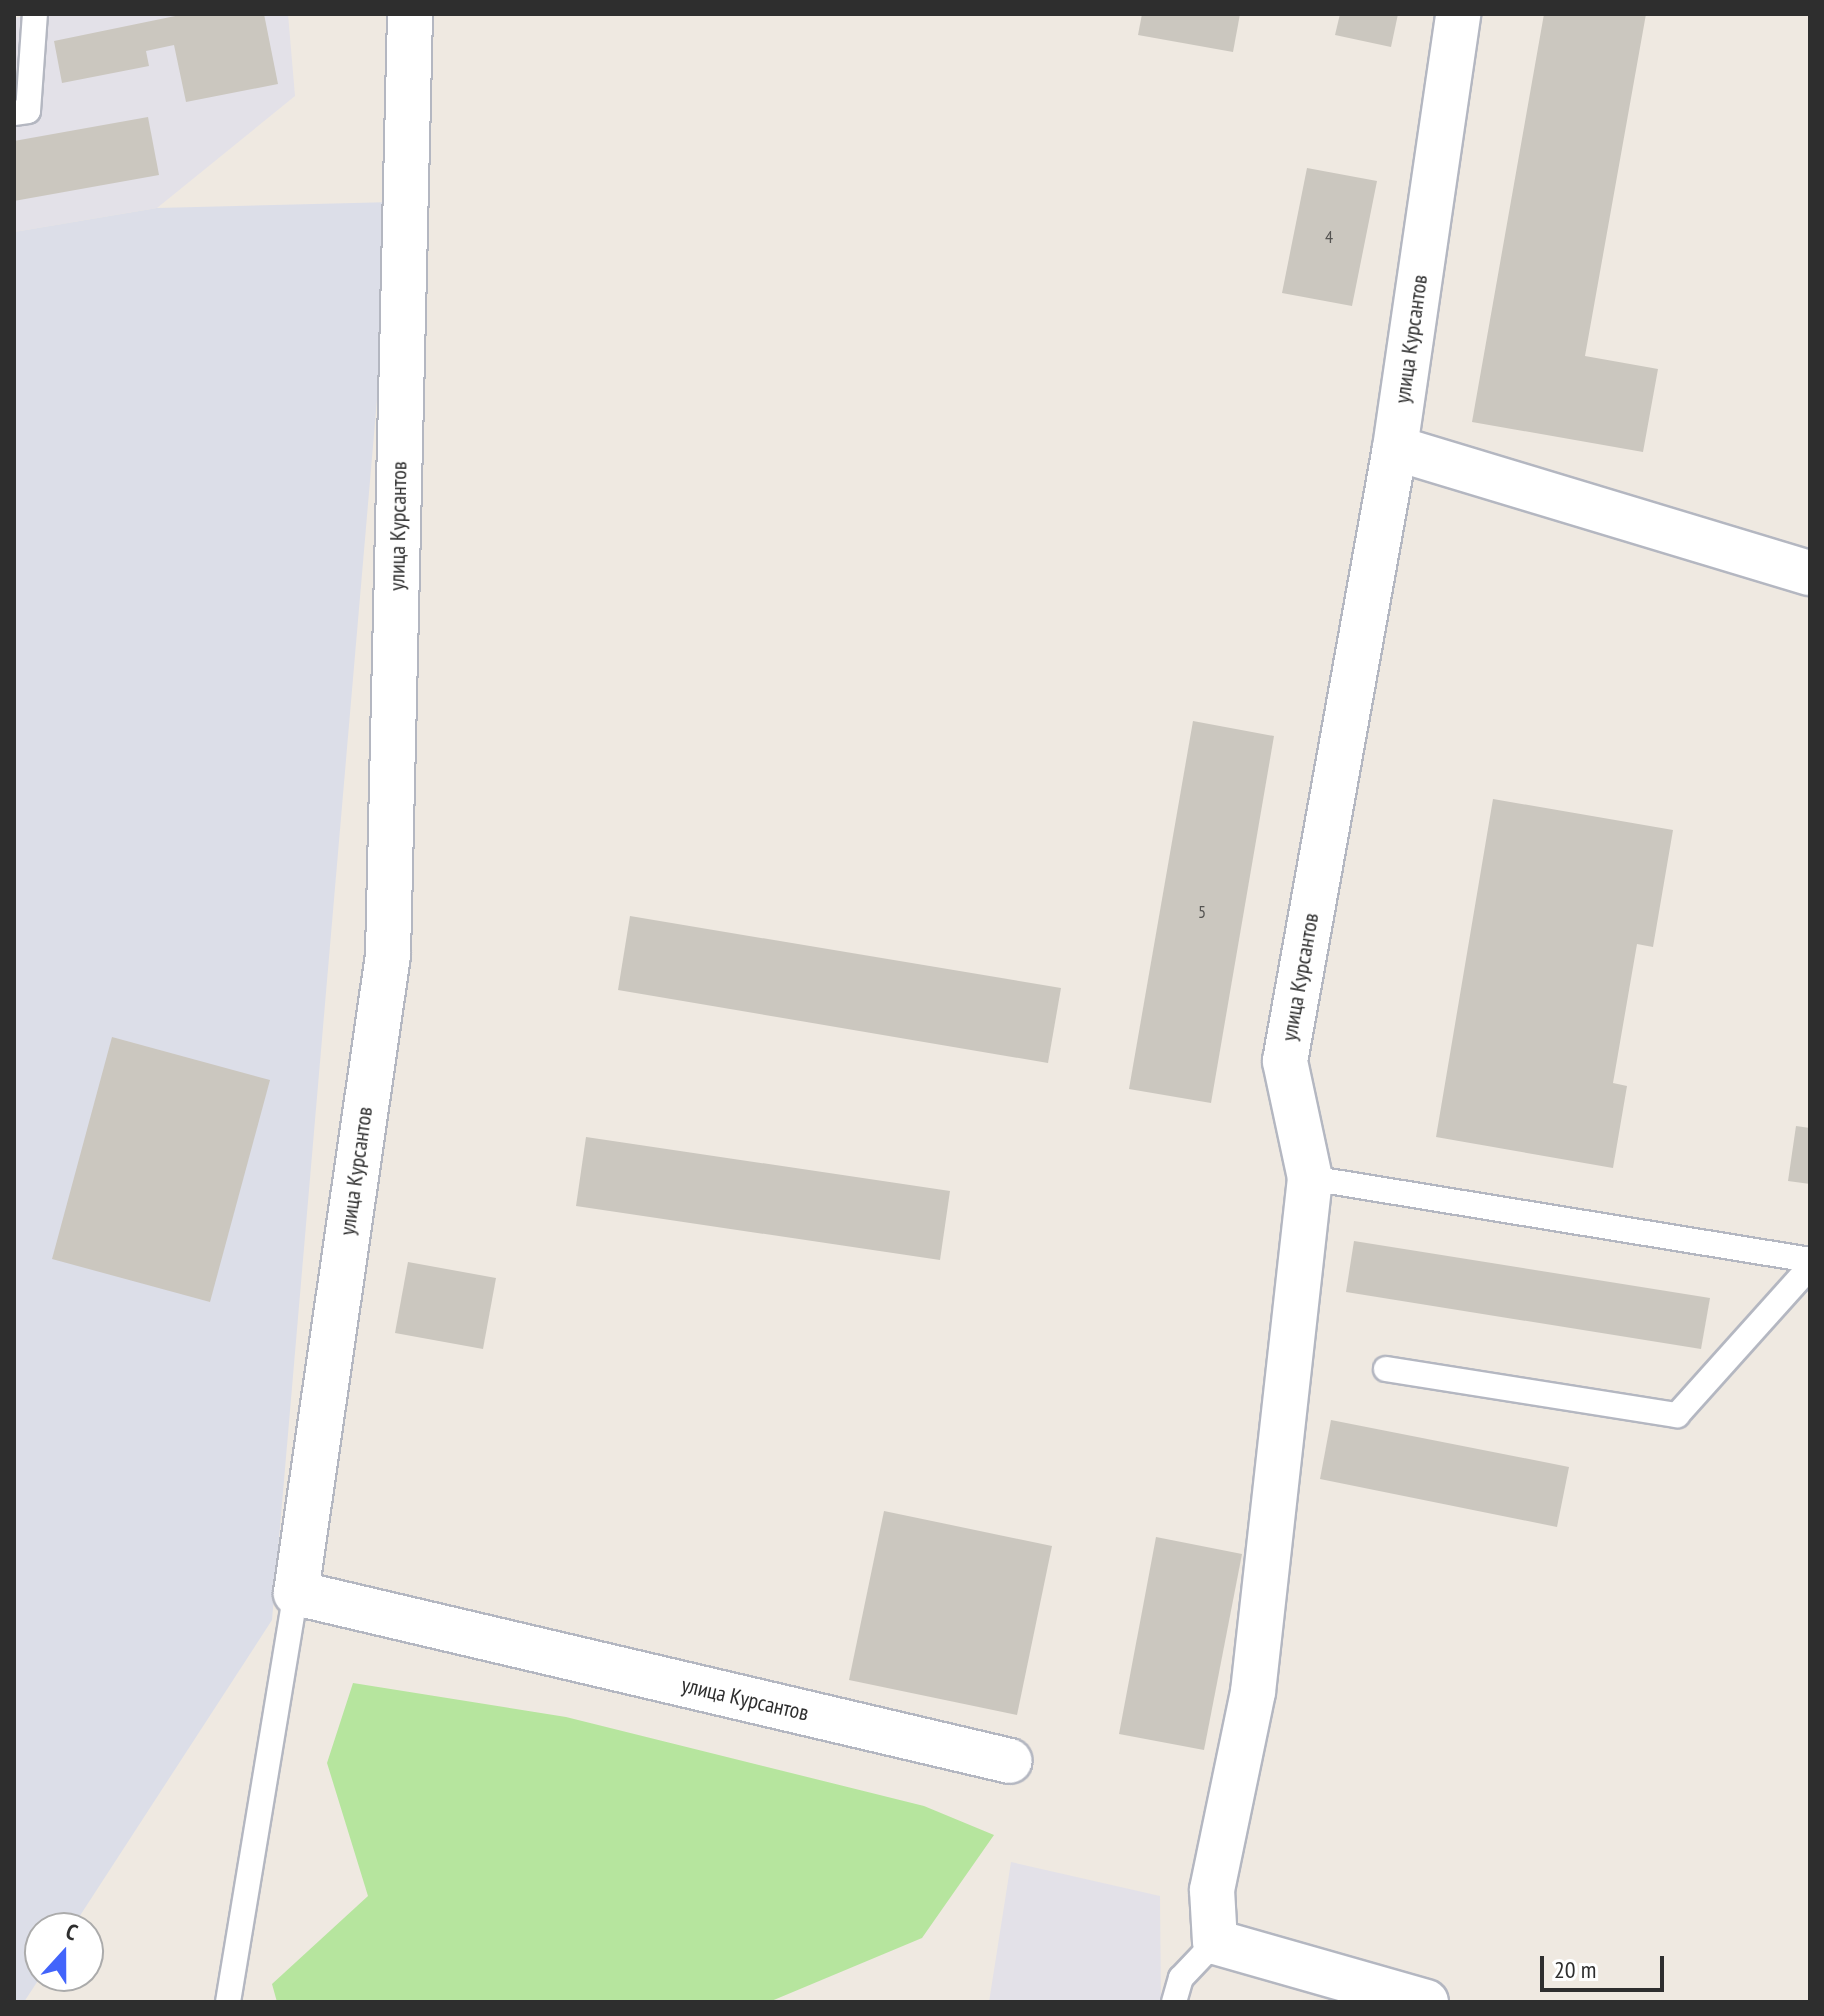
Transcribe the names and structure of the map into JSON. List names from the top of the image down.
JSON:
{
  "streets": {
    "street": ["улица Курсантов"]
  },
  "house_numbers": ["4", "5"],
  "scale_bar": "20 m",
  "north": "top"
}
